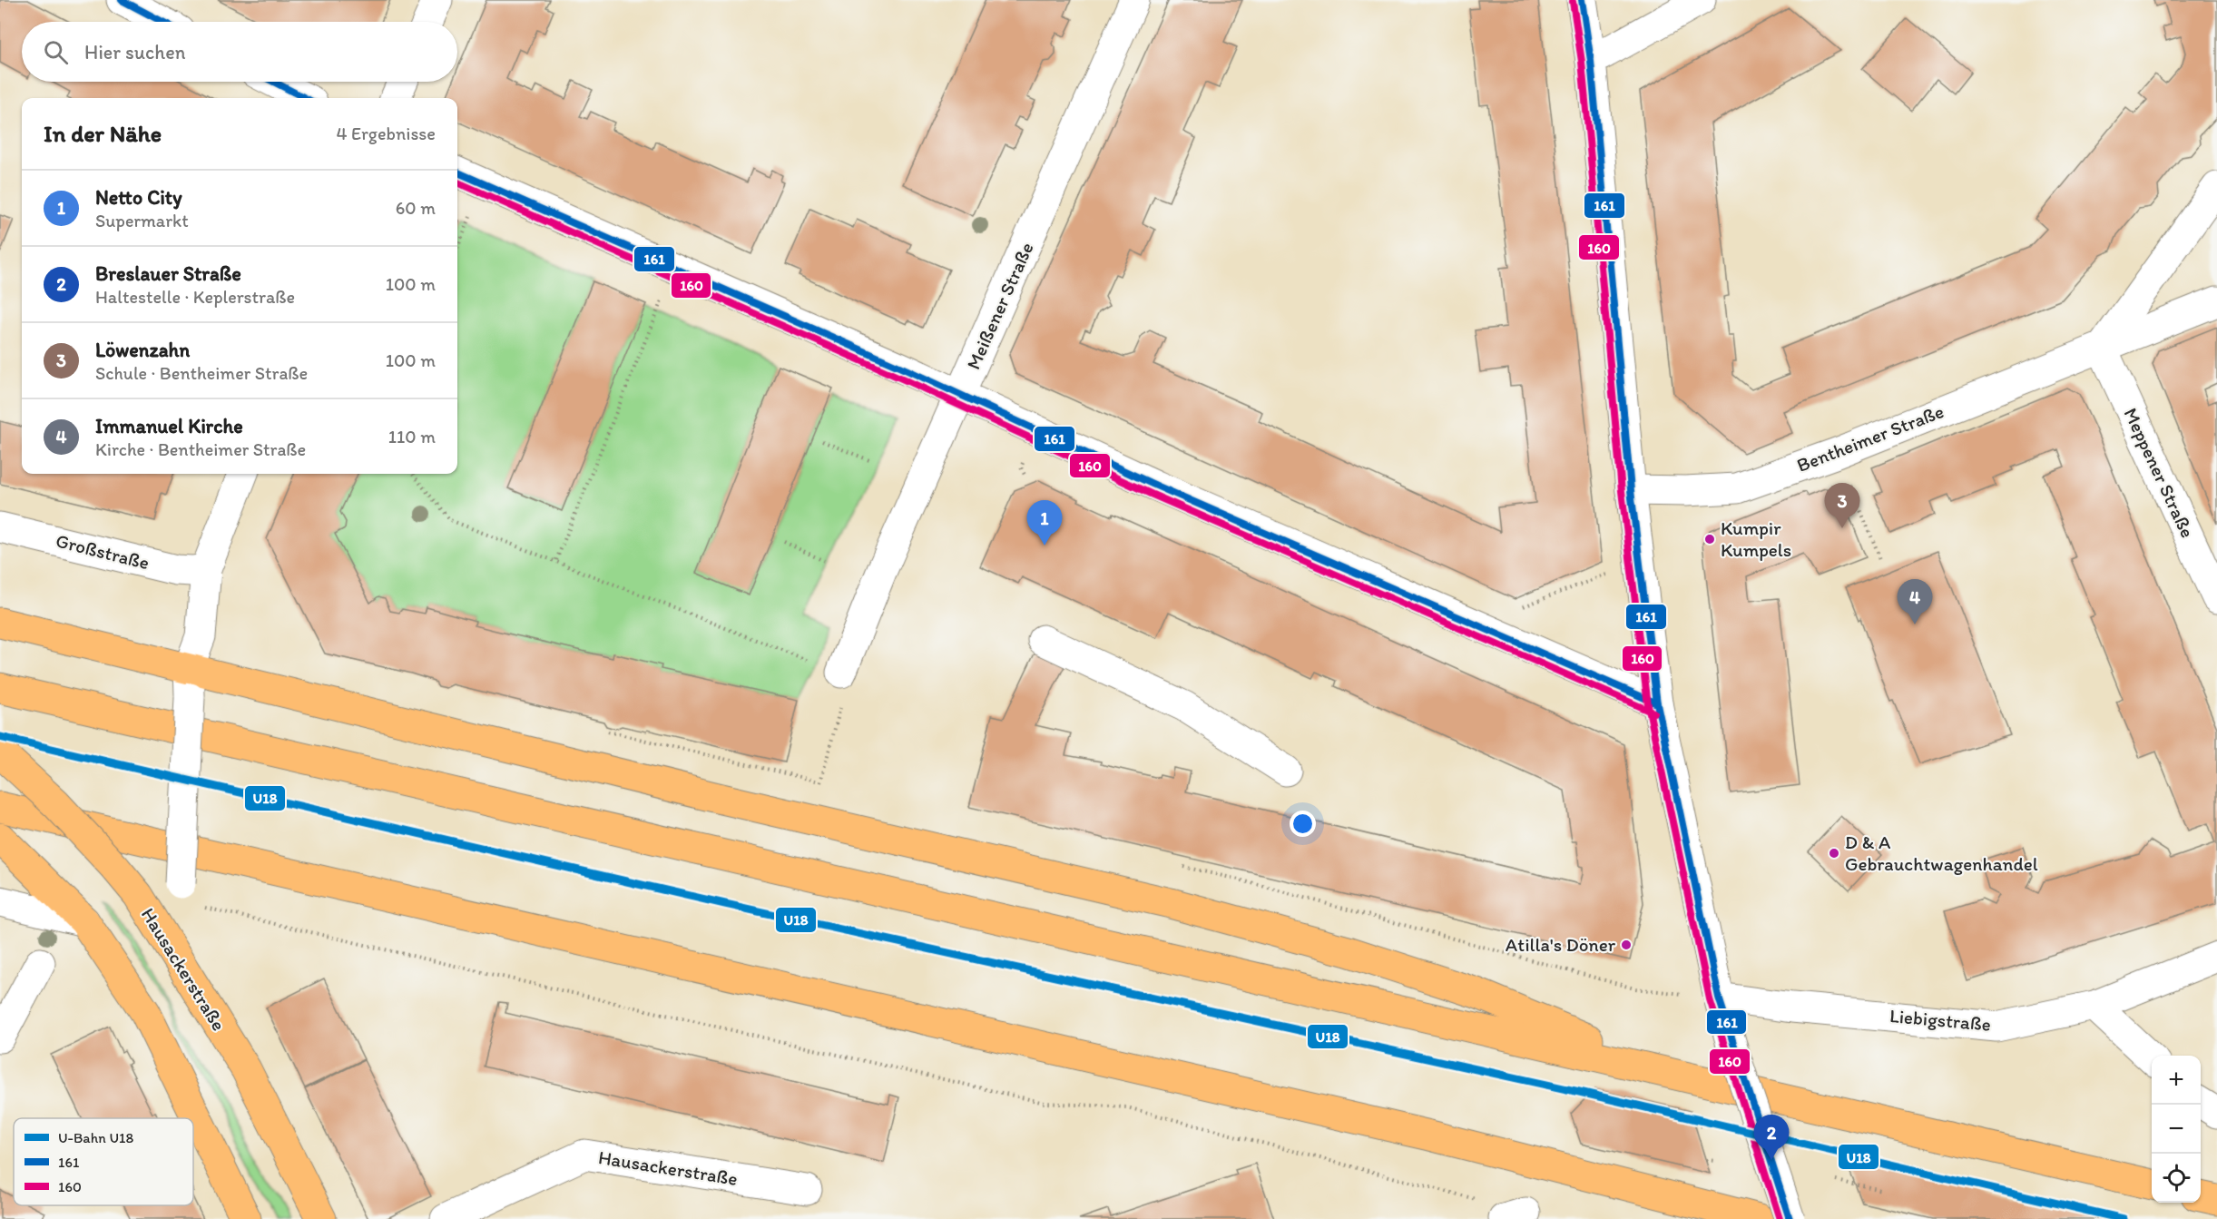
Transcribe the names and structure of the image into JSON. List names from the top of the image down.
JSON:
{
  "streets": {
    "main road": ["Hausackerstraße"],
    "street": [
      "Meißener Straße",
      "Bentheimer Straße",
      "Meppener Straße",
      "Großstraße",
      "Liebigstraße"
    ]
  },
  "crossings": [
    ["Bentheimer Straße", "Meppener Straße"]
  ],
  "places": ["Kumpir Kumpels", "D & A Gebrauchtwagenhandel", "Atilla's Döner"],
  "lines": ["transit line 161", "transit line 160", "metro line U18"],
  "legend": ["U-Bahn U18", "161", "160"],
  "page": {
    "search": "Hier suchen",
    "heading": ["In der Nähe", "4 Ergebnisse"],
    "list": [
      {
        "mark": "1",
        "name": "Netto City",
        "note": "Supermarkt",
        "value": "60 m"
      },
      {
        "mark": "2",
        "name": "Breslauer Straße",
        "note": "Haltestelle · Keplerstraße",
        "value": "100 m"
      },
      {
        "mark": "3",
        "name": "Löwenzahn",
        "note": "Schule · Bentheimer Straße",
        "value": "100 m"
      },
      {
        "mark": "4",
        "name": "Immanuel Kirche",
        "note": "Kirche · Bentheimer Straße",
        "value": "110 m"
      }
    ],
    "pins": [
      "3",
      "1",
      "4",
      "2"
    ],
    "map_buttons": ["+", "−"]
  }
}
